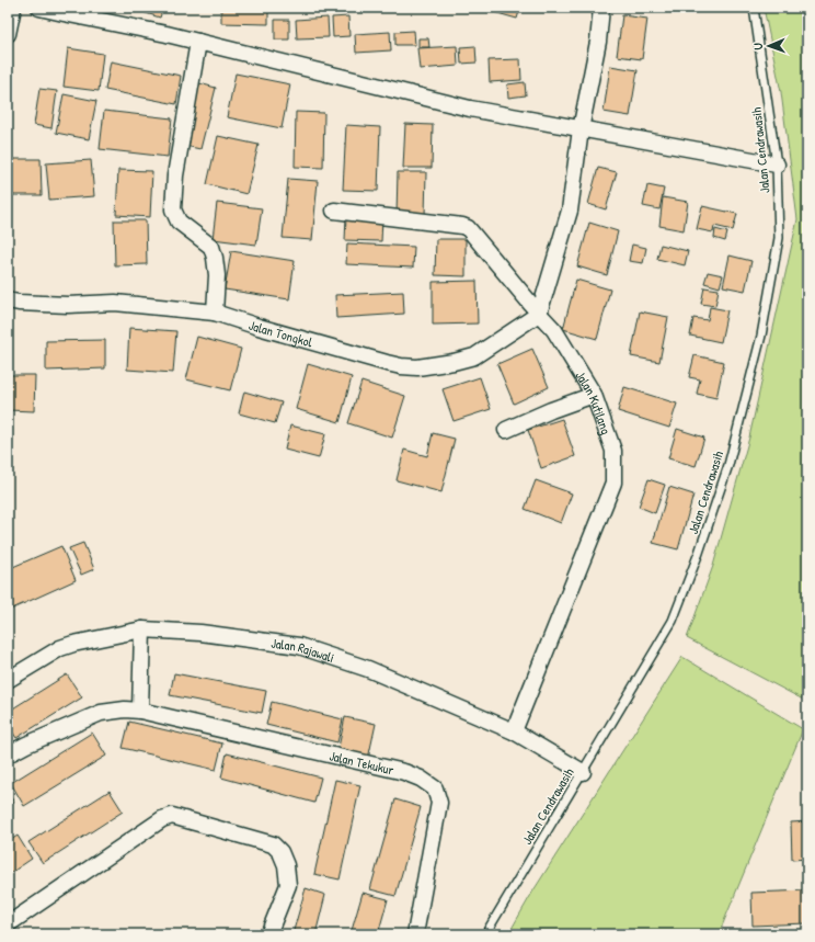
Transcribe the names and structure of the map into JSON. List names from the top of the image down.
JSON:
{
  "streets": {
    "street": [
      "Jalan Tongkol",
      "Jalan Kutilang",
      "Jalan Rajawali",
      "Jalan Tekukur"
    ],
    "lane": ["Jalan Cendrawasih"]
  },
  "crossings": [
    ["Jalan Cendrawasih", "Jalan Rajawali"],
    ["Jalan Tongkol", "Jalan Kutilang"],
    ["Jalan Kutilang", "Jalan Rajawali"]
  ],
  "north": "left"
}
